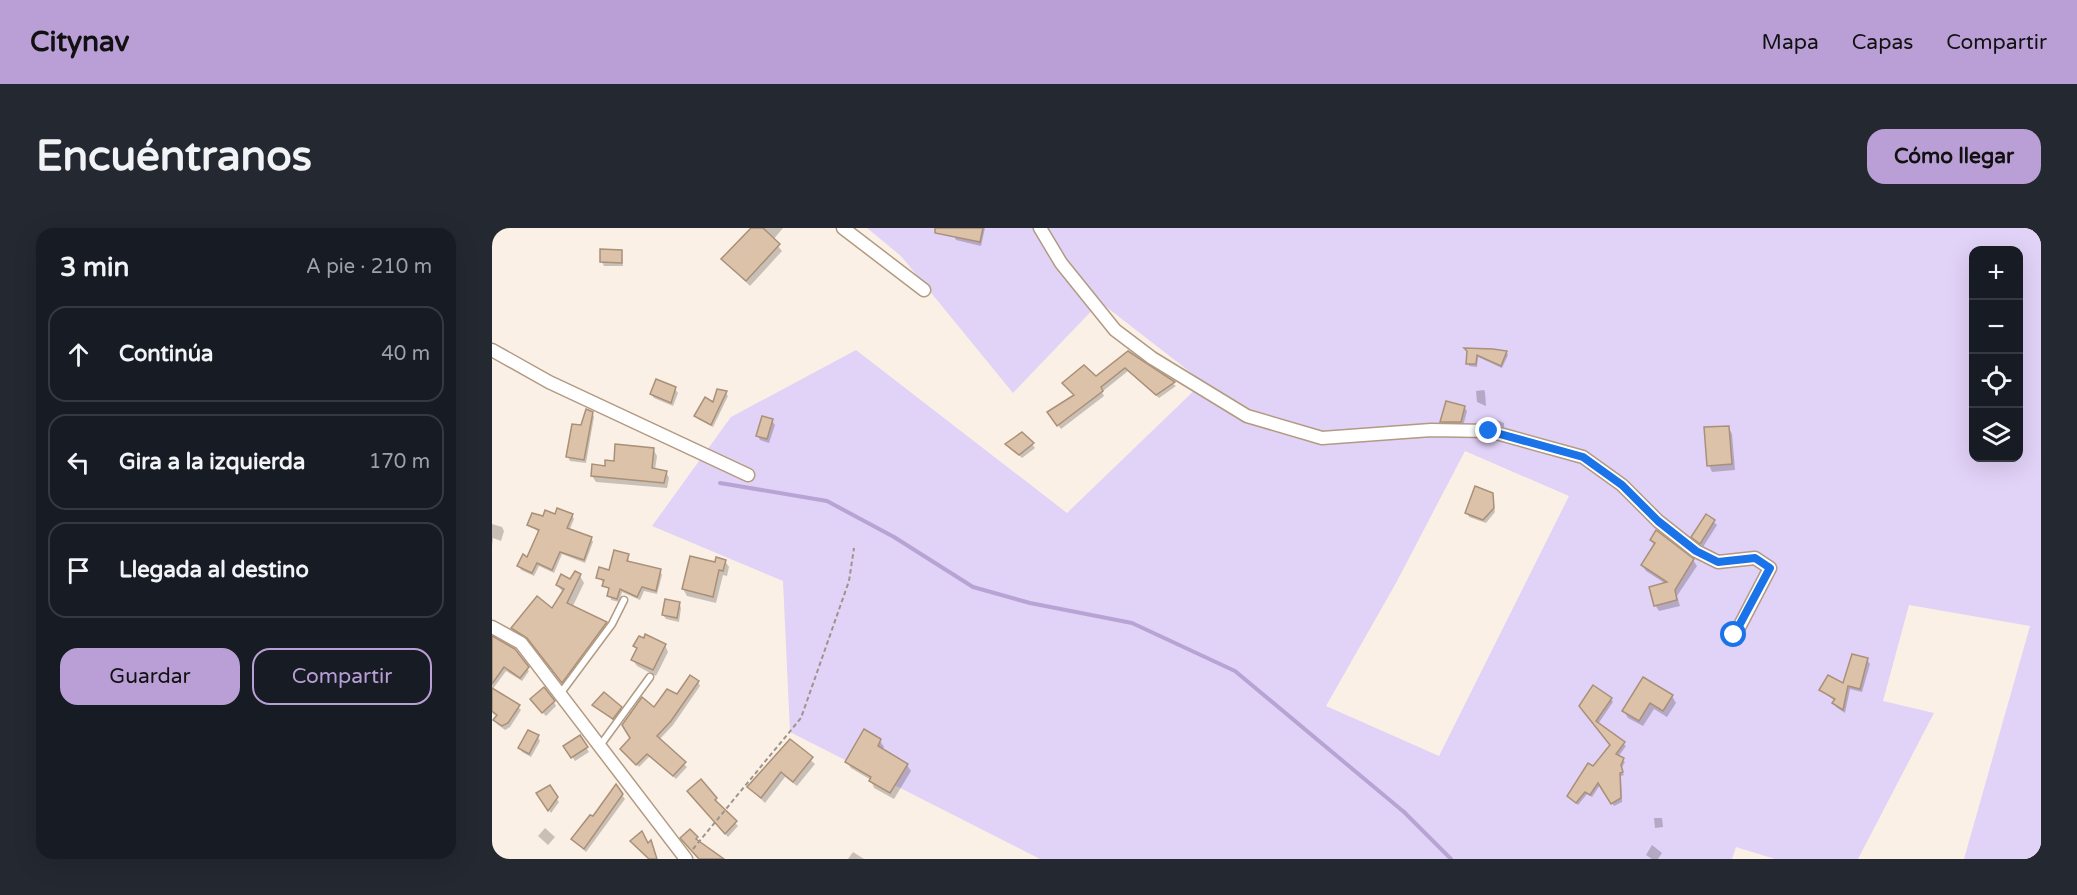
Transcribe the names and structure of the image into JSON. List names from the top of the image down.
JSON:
{
  "page": {
    "header": "Citynav",
    "nav": ["Mapa", "Capas", "Compartir"],
    "buttons": [
      "Cómo llegar",
      ["Guardar", "Compartir"]
    ],
    "title": "Encuéntranos",
    "heading": ["3 min", "A pie · 210 m"],
    "map_buttons": ["+", "−"],
    "list": [
      ["Continúa", "40 m"],
      ["Gira a la izquierda", "170 m"],
      "Llegada al destino"
    ]
  }
}
